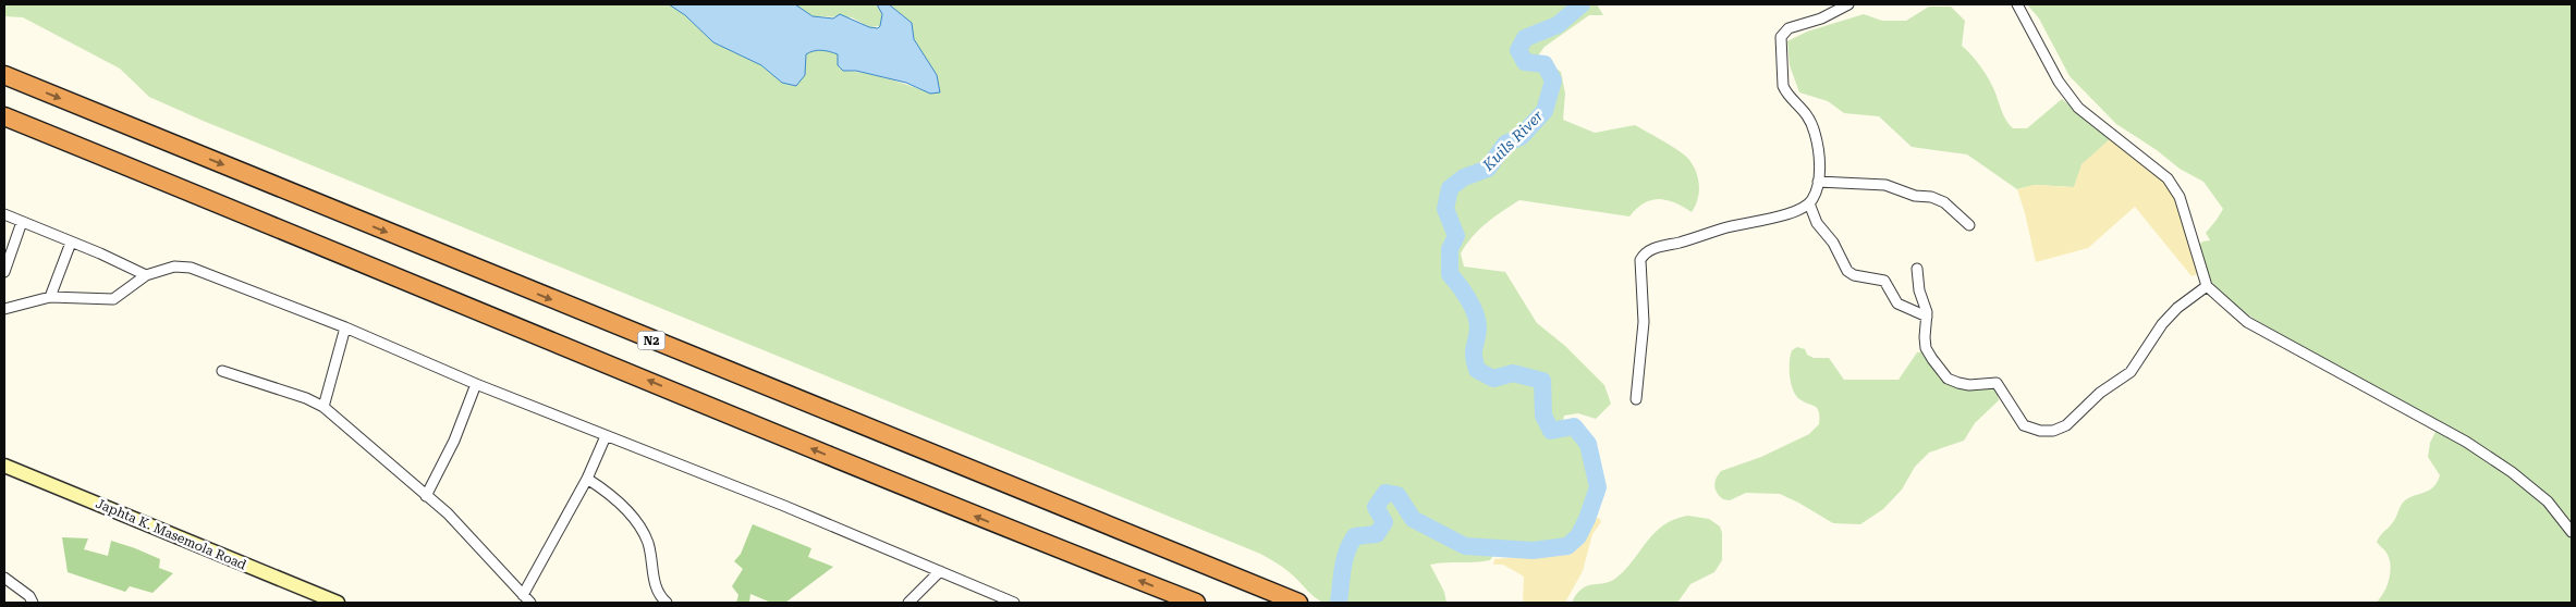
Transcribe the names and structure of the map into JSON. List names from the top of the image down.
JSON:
{
  "streets": {
    "highway": ["N2"],
    "main road": ["Japhta K. Masemola Road"]
  },
  "water": ["Kuils River"]
}
